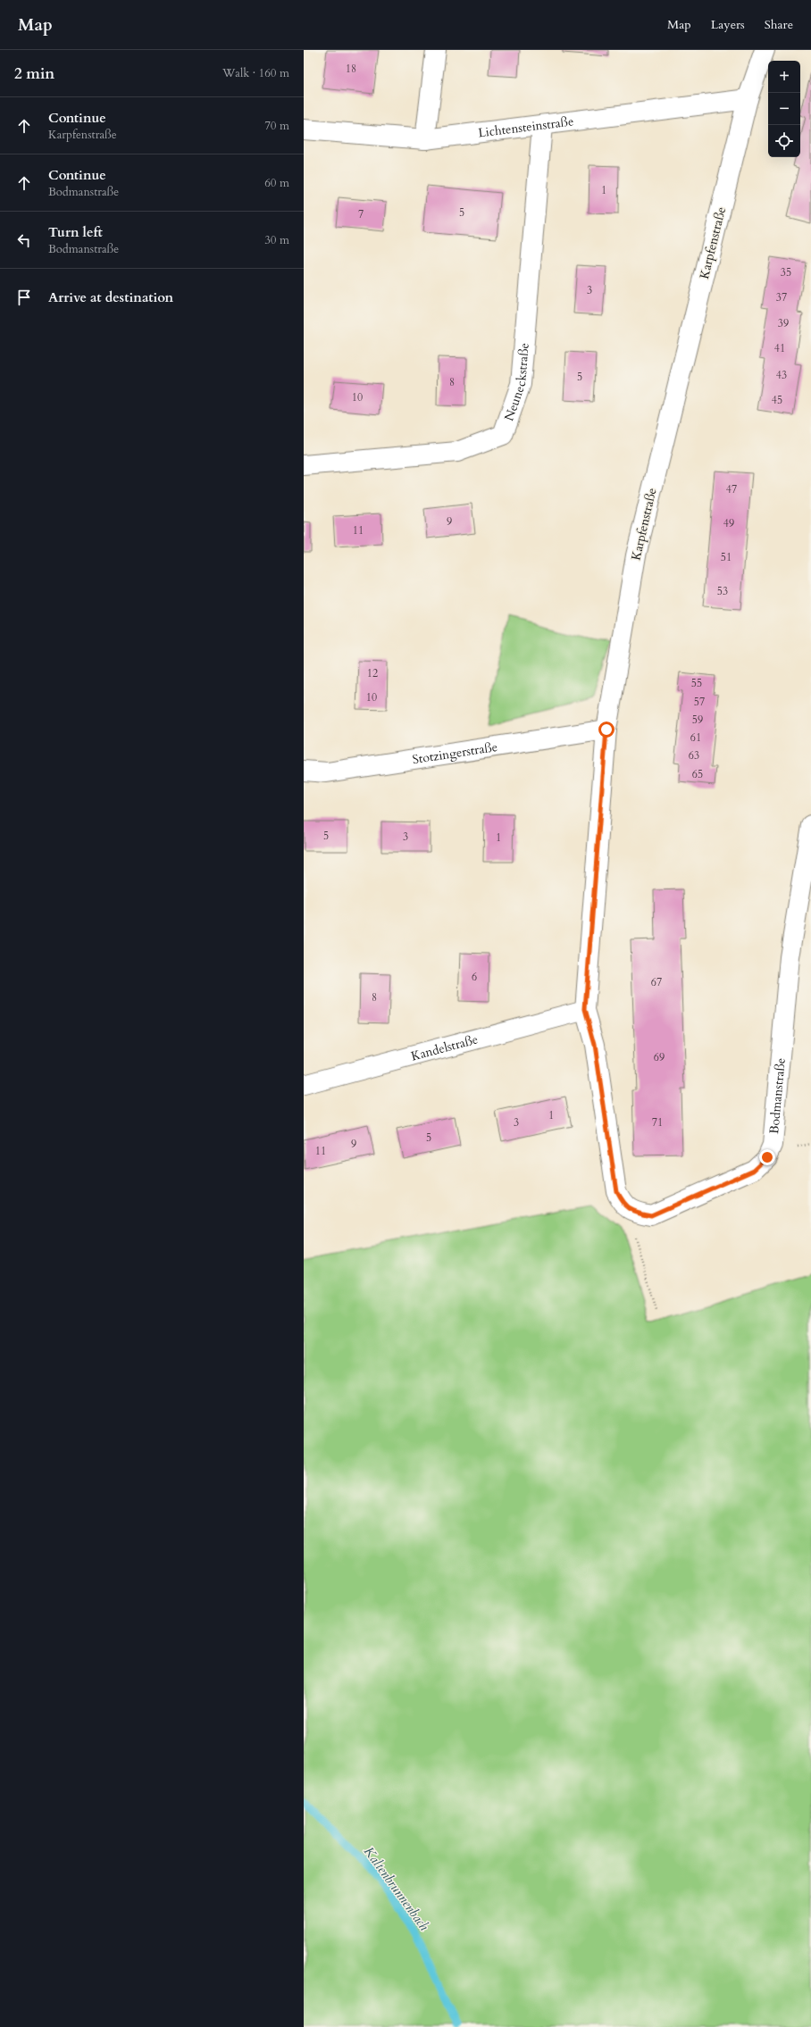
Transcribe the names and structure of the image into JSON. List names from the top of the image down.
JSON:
{
  "streets": {
    "street": [
      "Lichtensteinstraße",
      "Karpfenstraße",
      "Neuneckstraße",
      "Stotzingerstraße",
      "Kandelstraße",
      "Bodmanstraße"
    ]
  },
  "crossings": [
    ["Lichtensteinstraße", "Karpfenstraße"],
    ["Lichtensteinstraße", "Neuneckstraße"],
    ["Karpfenstraße", "Stotzingerstraße"],
    ["Karpfenstraße", "Kandelstraße"]
  ],
  "water": ["Kaltenbrunnenbach"],
  "house_numbers": [
    "18",
    "1",
    "5",
    "7",
    "35",
    "3",
    "37",
    "39",
    "41",
    "43",
    "5",
    "8",
    "10",
    "45",
    "47",
    "9",
    "49",
    "11",
    "51",
    "53",
    "12",
    "55",
    "10",
    "57",
    "59",
    "61",
    "63",
    "65",
    "5",
    "3",
    "1",
    "6",
    "67",
    "8",
    "69",
    "1",
    "3",
    "71",
    "5",
    "9",
    "11"
  ],
  "page": {
    "header": "Map",
    "nav": ["Map", "Layers", "Share"],
    "heading": ["2 min", "Walk · 160 m"],
    "map_buttons": ["+", "−"],
    "list": [
      ["Continue", "Karpfenstraße", "70 m"],
      ["Continue", "Bodmanstraße", "60 m"],
      ["Turn left", "Bodmanstraße", "30 m"],
      "Arrive at destination"
    ]
  }
}
